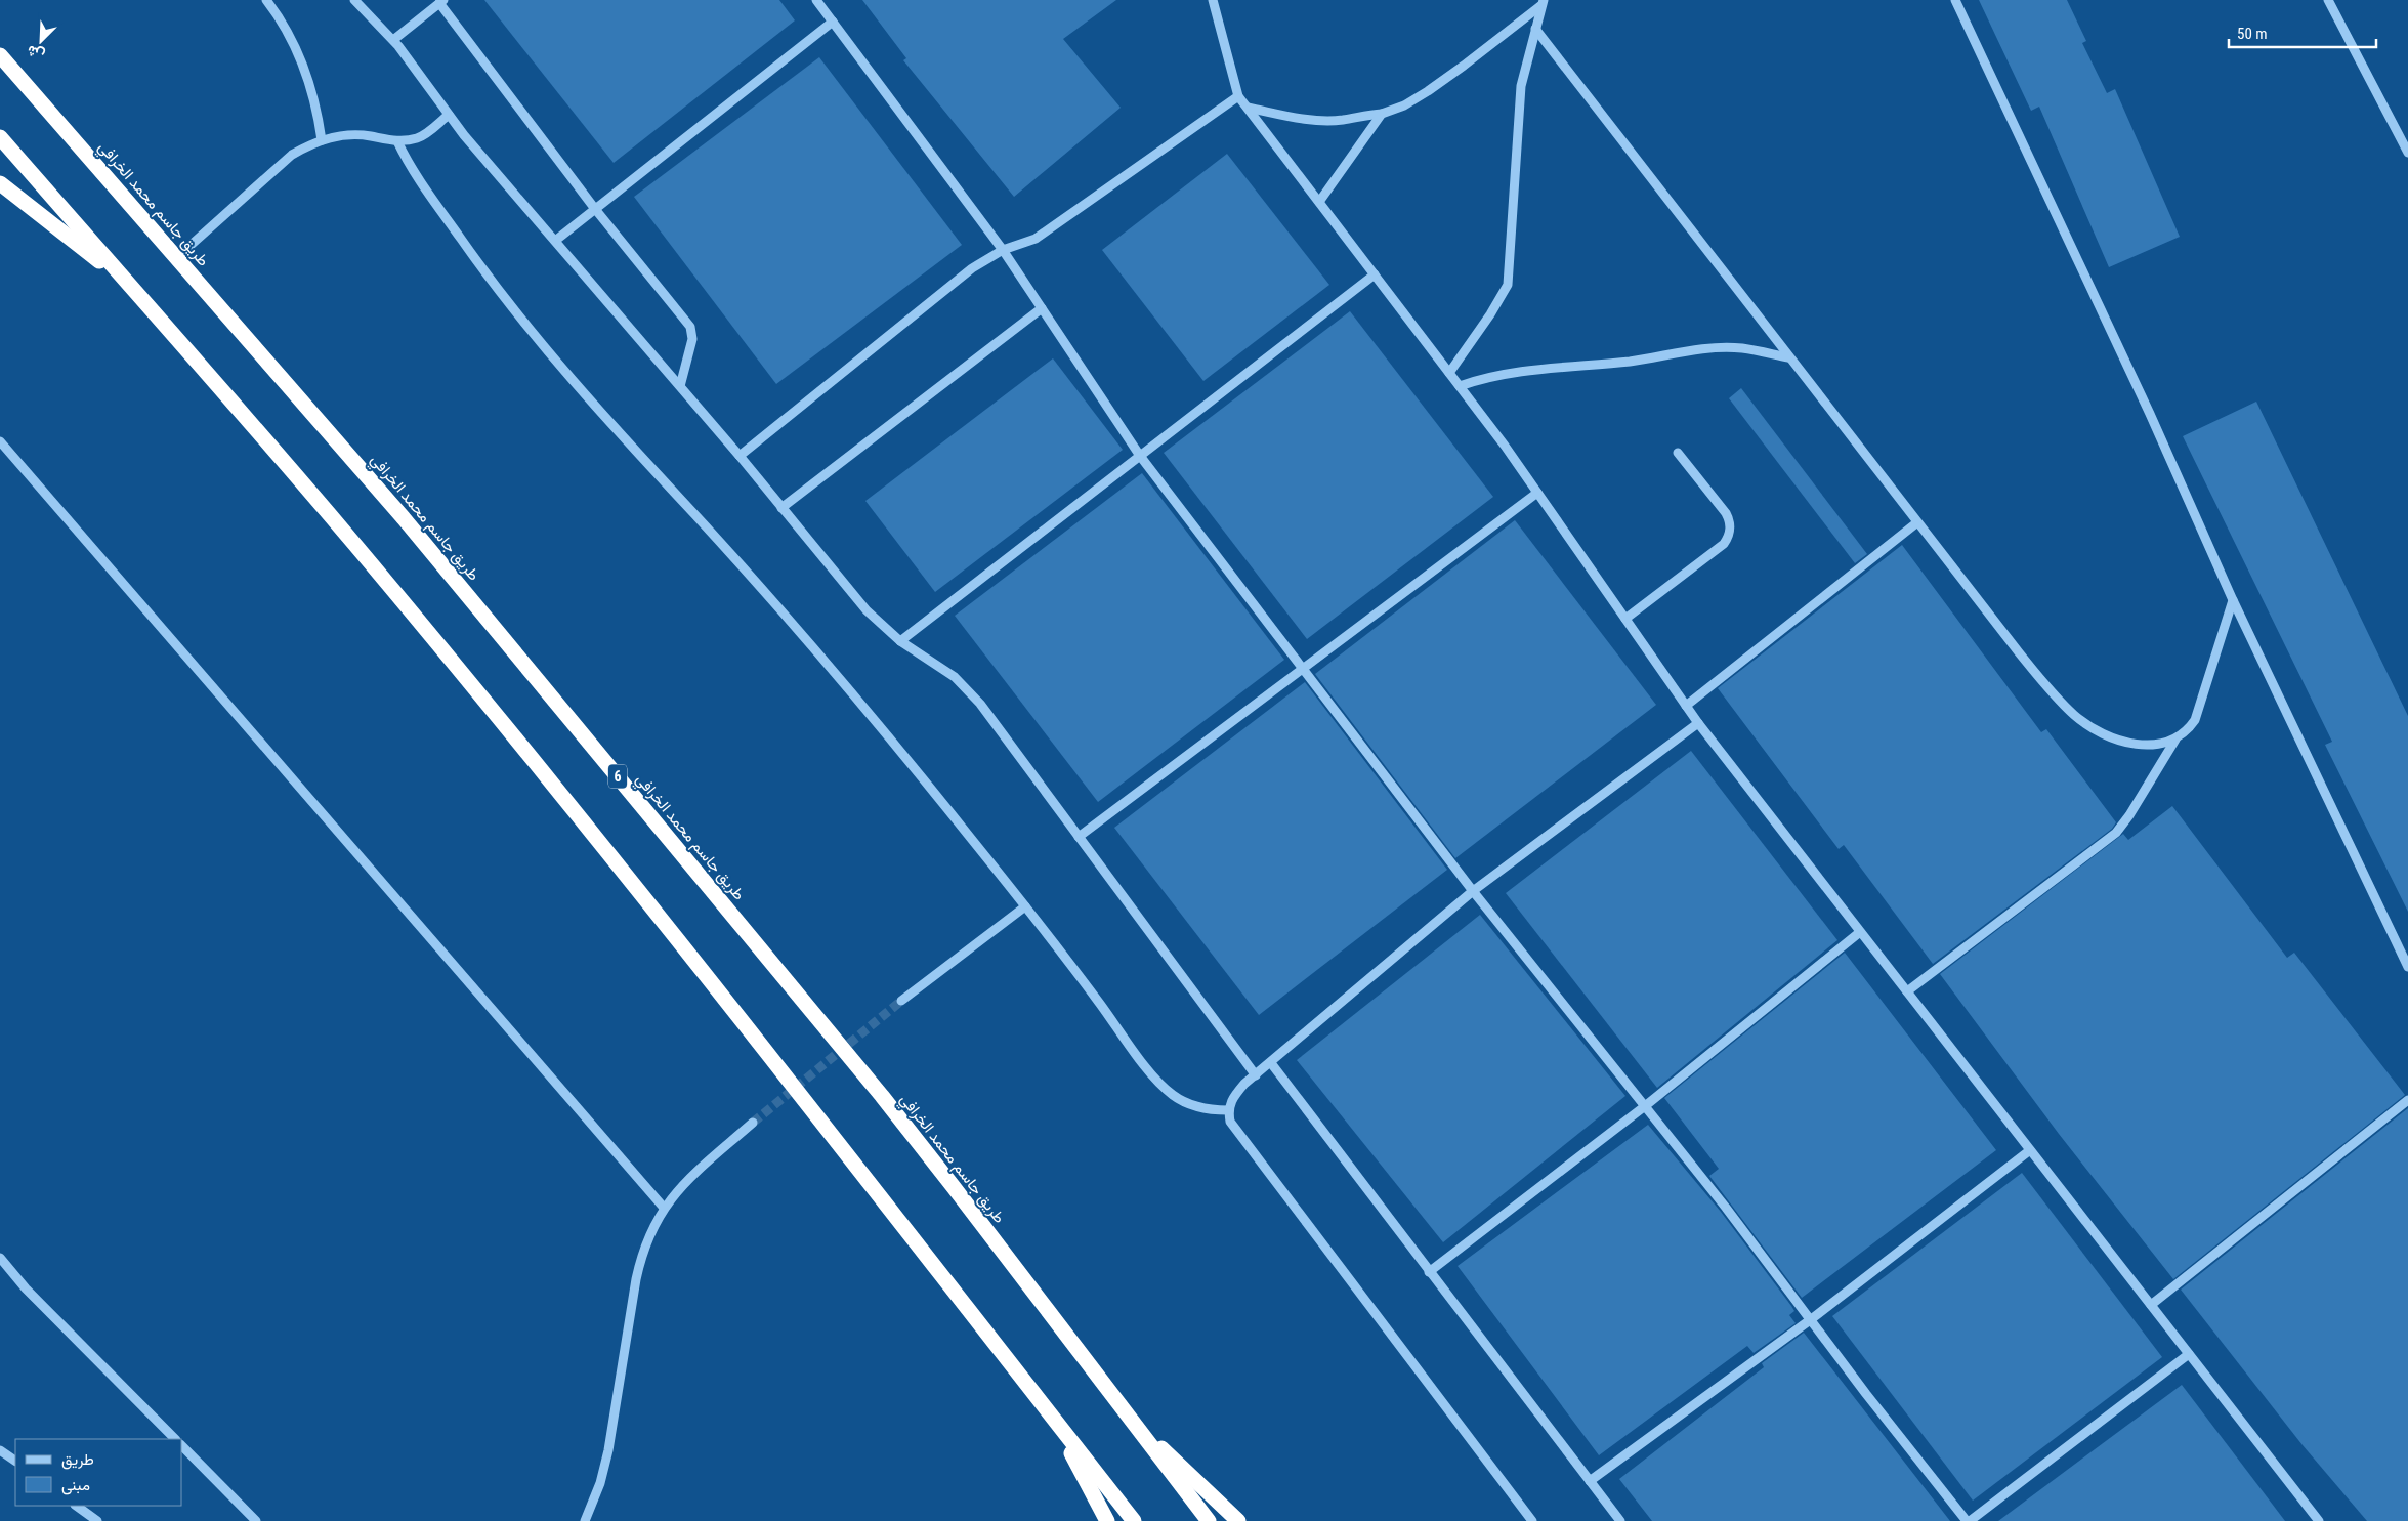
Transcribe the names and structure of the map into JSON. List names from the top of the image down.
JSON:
{
  "streets": {
    "highway": ["طريق جاسم محمد الخرافي", "6"]
  },
  "legend": ["طريق", "مبنى"],
  "scale_bar": "50 m",
  "north": "bottom left"
}
